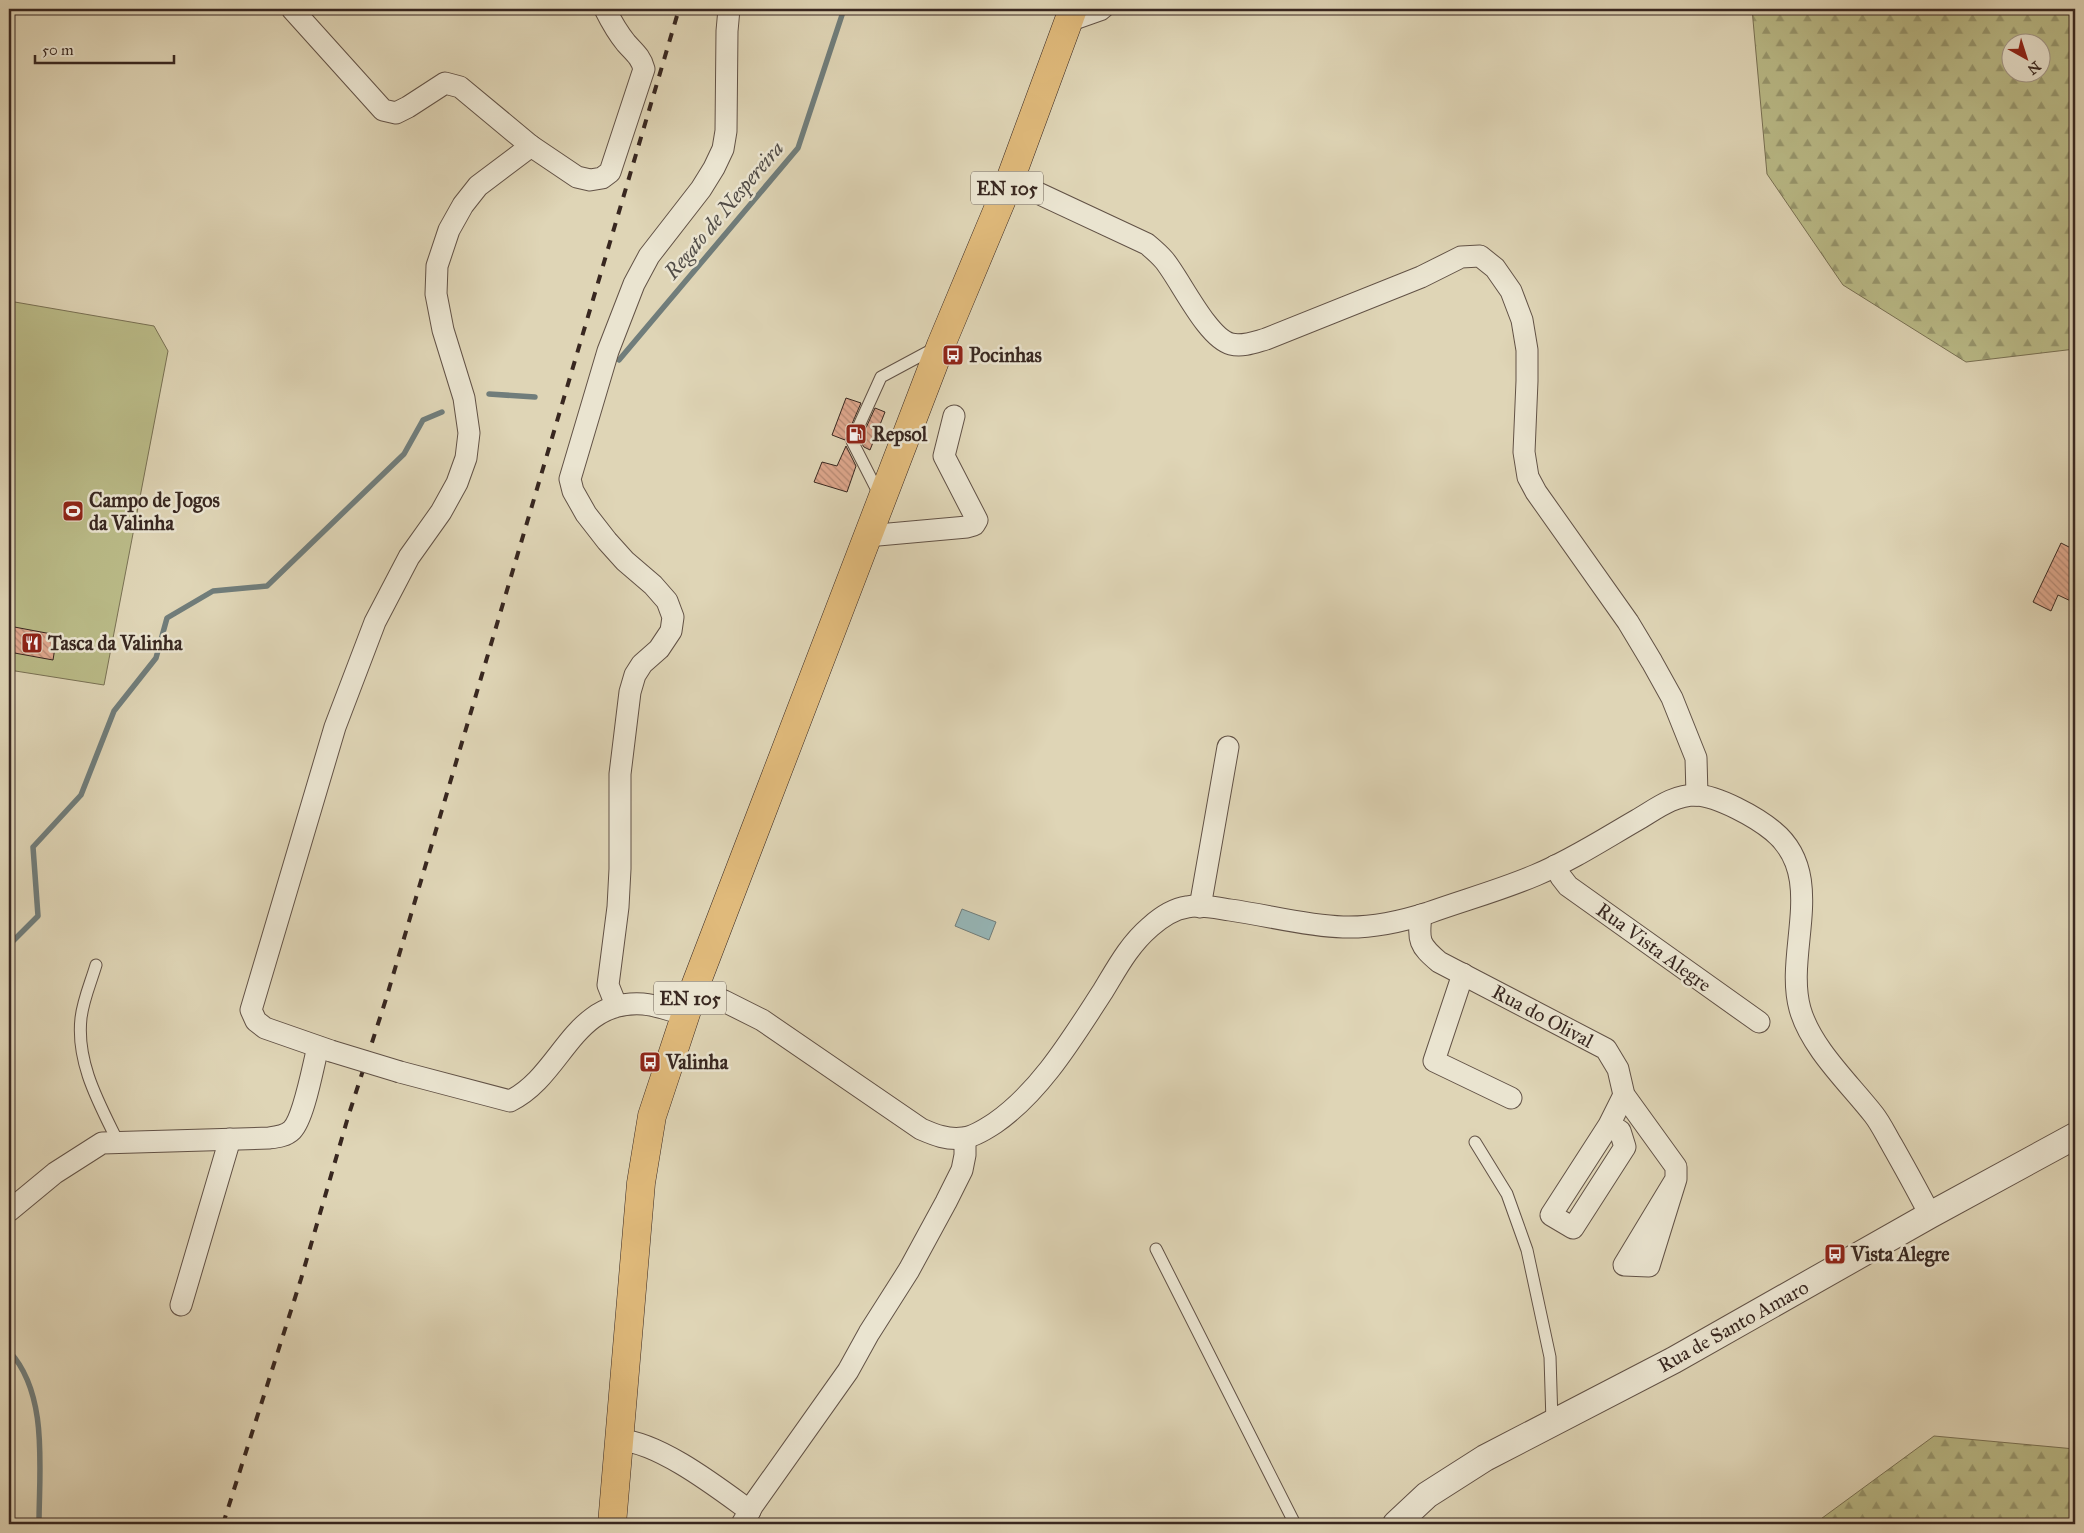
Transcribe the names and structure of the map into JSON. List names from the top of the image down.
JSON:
{
  "streets": {
    "main road": ["EN 105"],
    "street": ["Rua Vista Alegre", "Rua do Olival", "Rua de Santo Amaro"]
  },
  "water": ["Regato de Nespereira"],
  "places": {
    "bus stop": ["Pocinhas", "Valinha", "Vista Alegre"],
    "fuel station": ["Repsol"],
    "sports": ["Campo de Jogos da Valinha"],
    "restaurant": ["Tasca da Valinha"]
  },
  "scale_bar": "50 m",
  "north": "bottom right"
}
